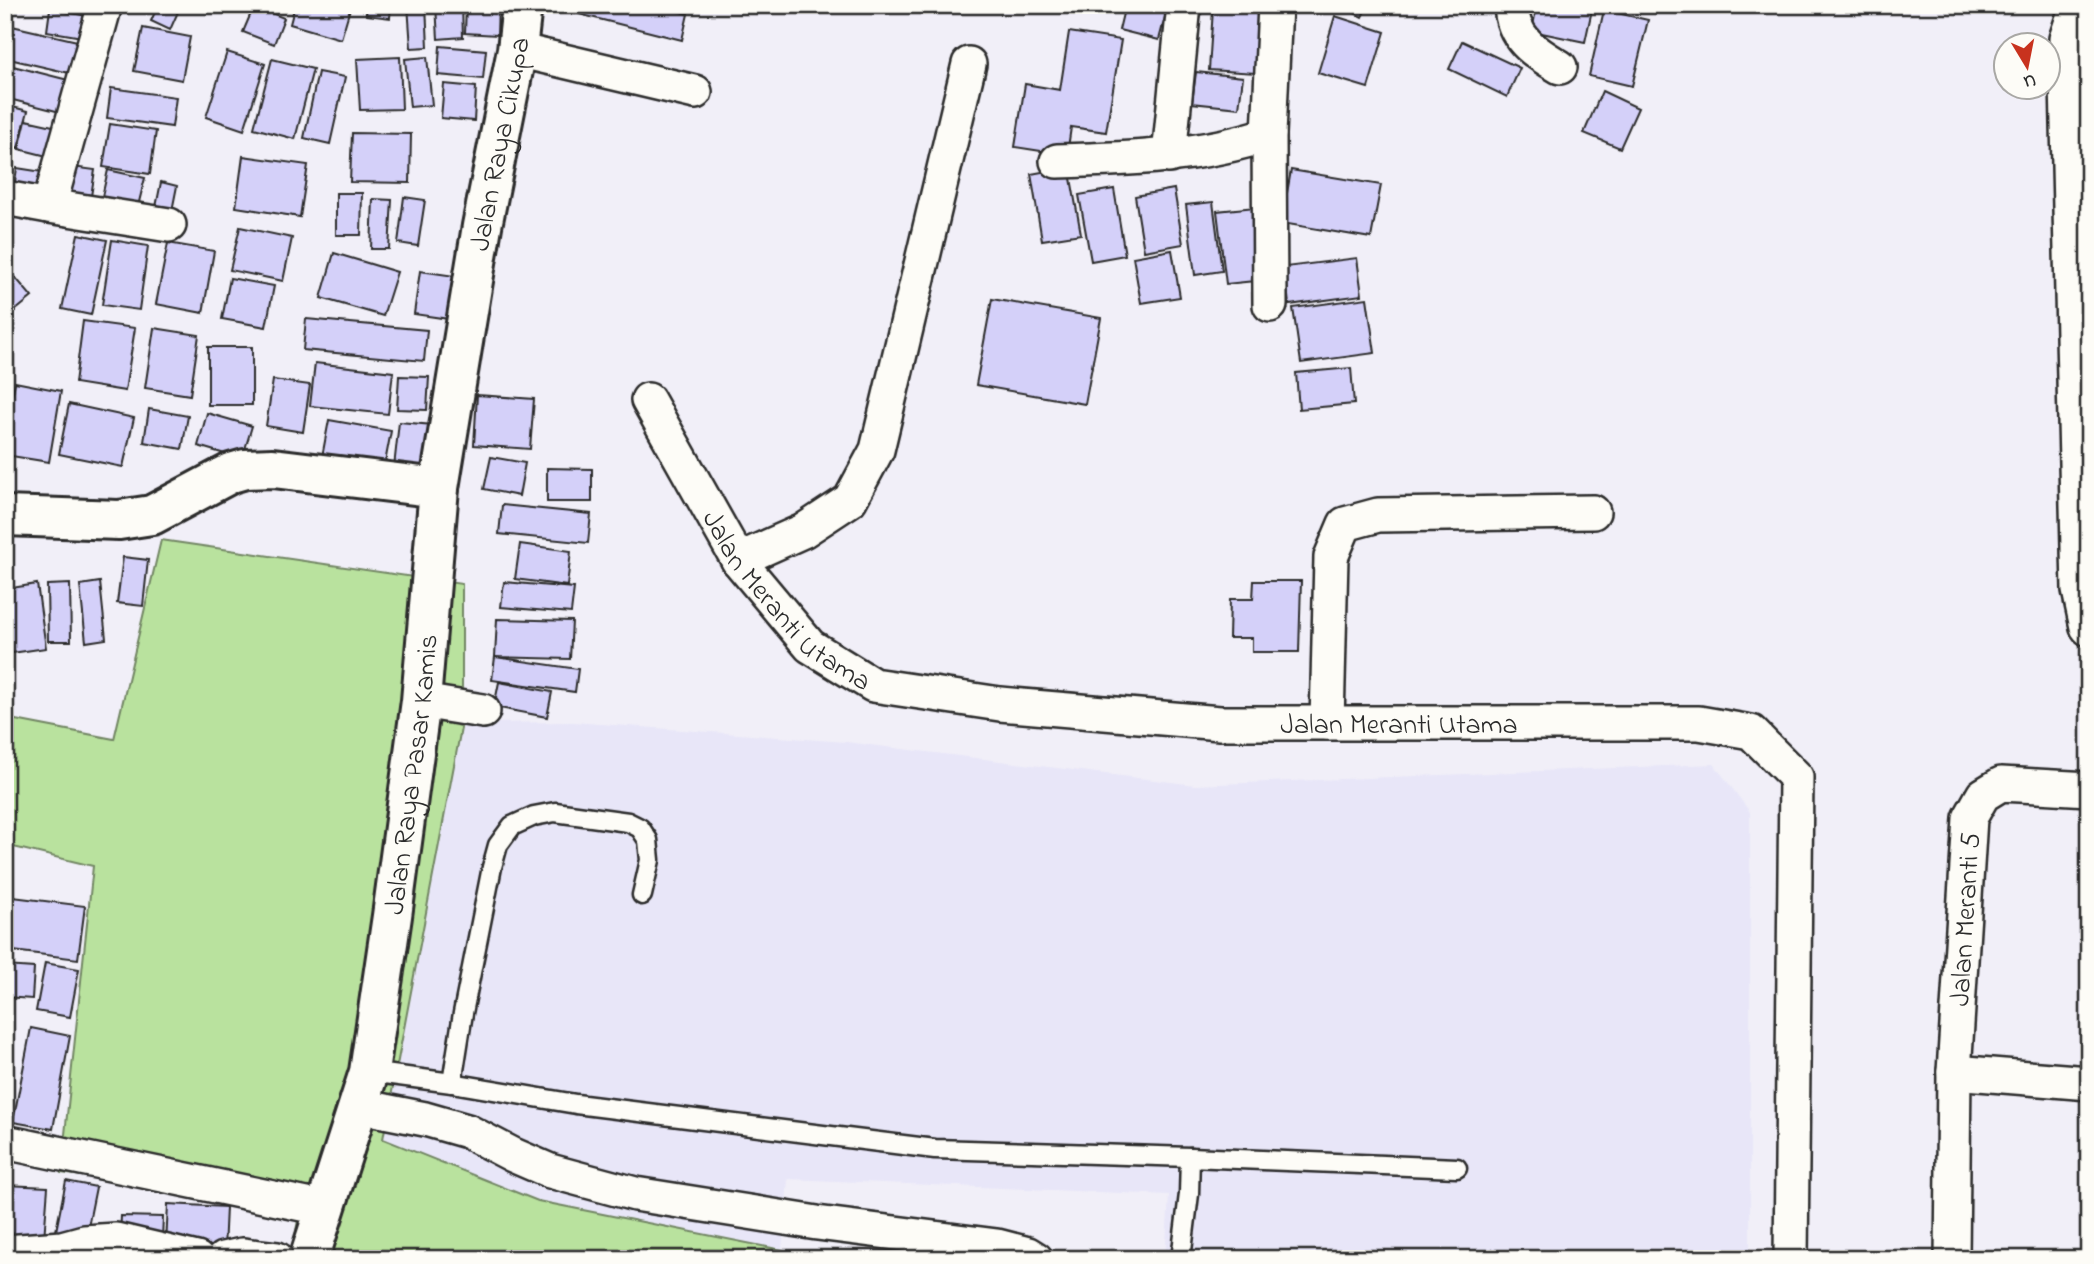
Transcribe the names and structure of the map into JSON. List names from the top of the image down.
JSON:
{
  "streets": {
    "main road": ["Jalan Raya Cikupa", "Jalan Raya Pasar Kamis"],
    "street": ["Jalan Meranti Utama", "Jalan Meranti 5"]
  },
  "crossings": [
    ["Jalan Raya Cikupa", "Jalan Raya Pasar Kamis"]
  ],
  "north": "bottom"
}
